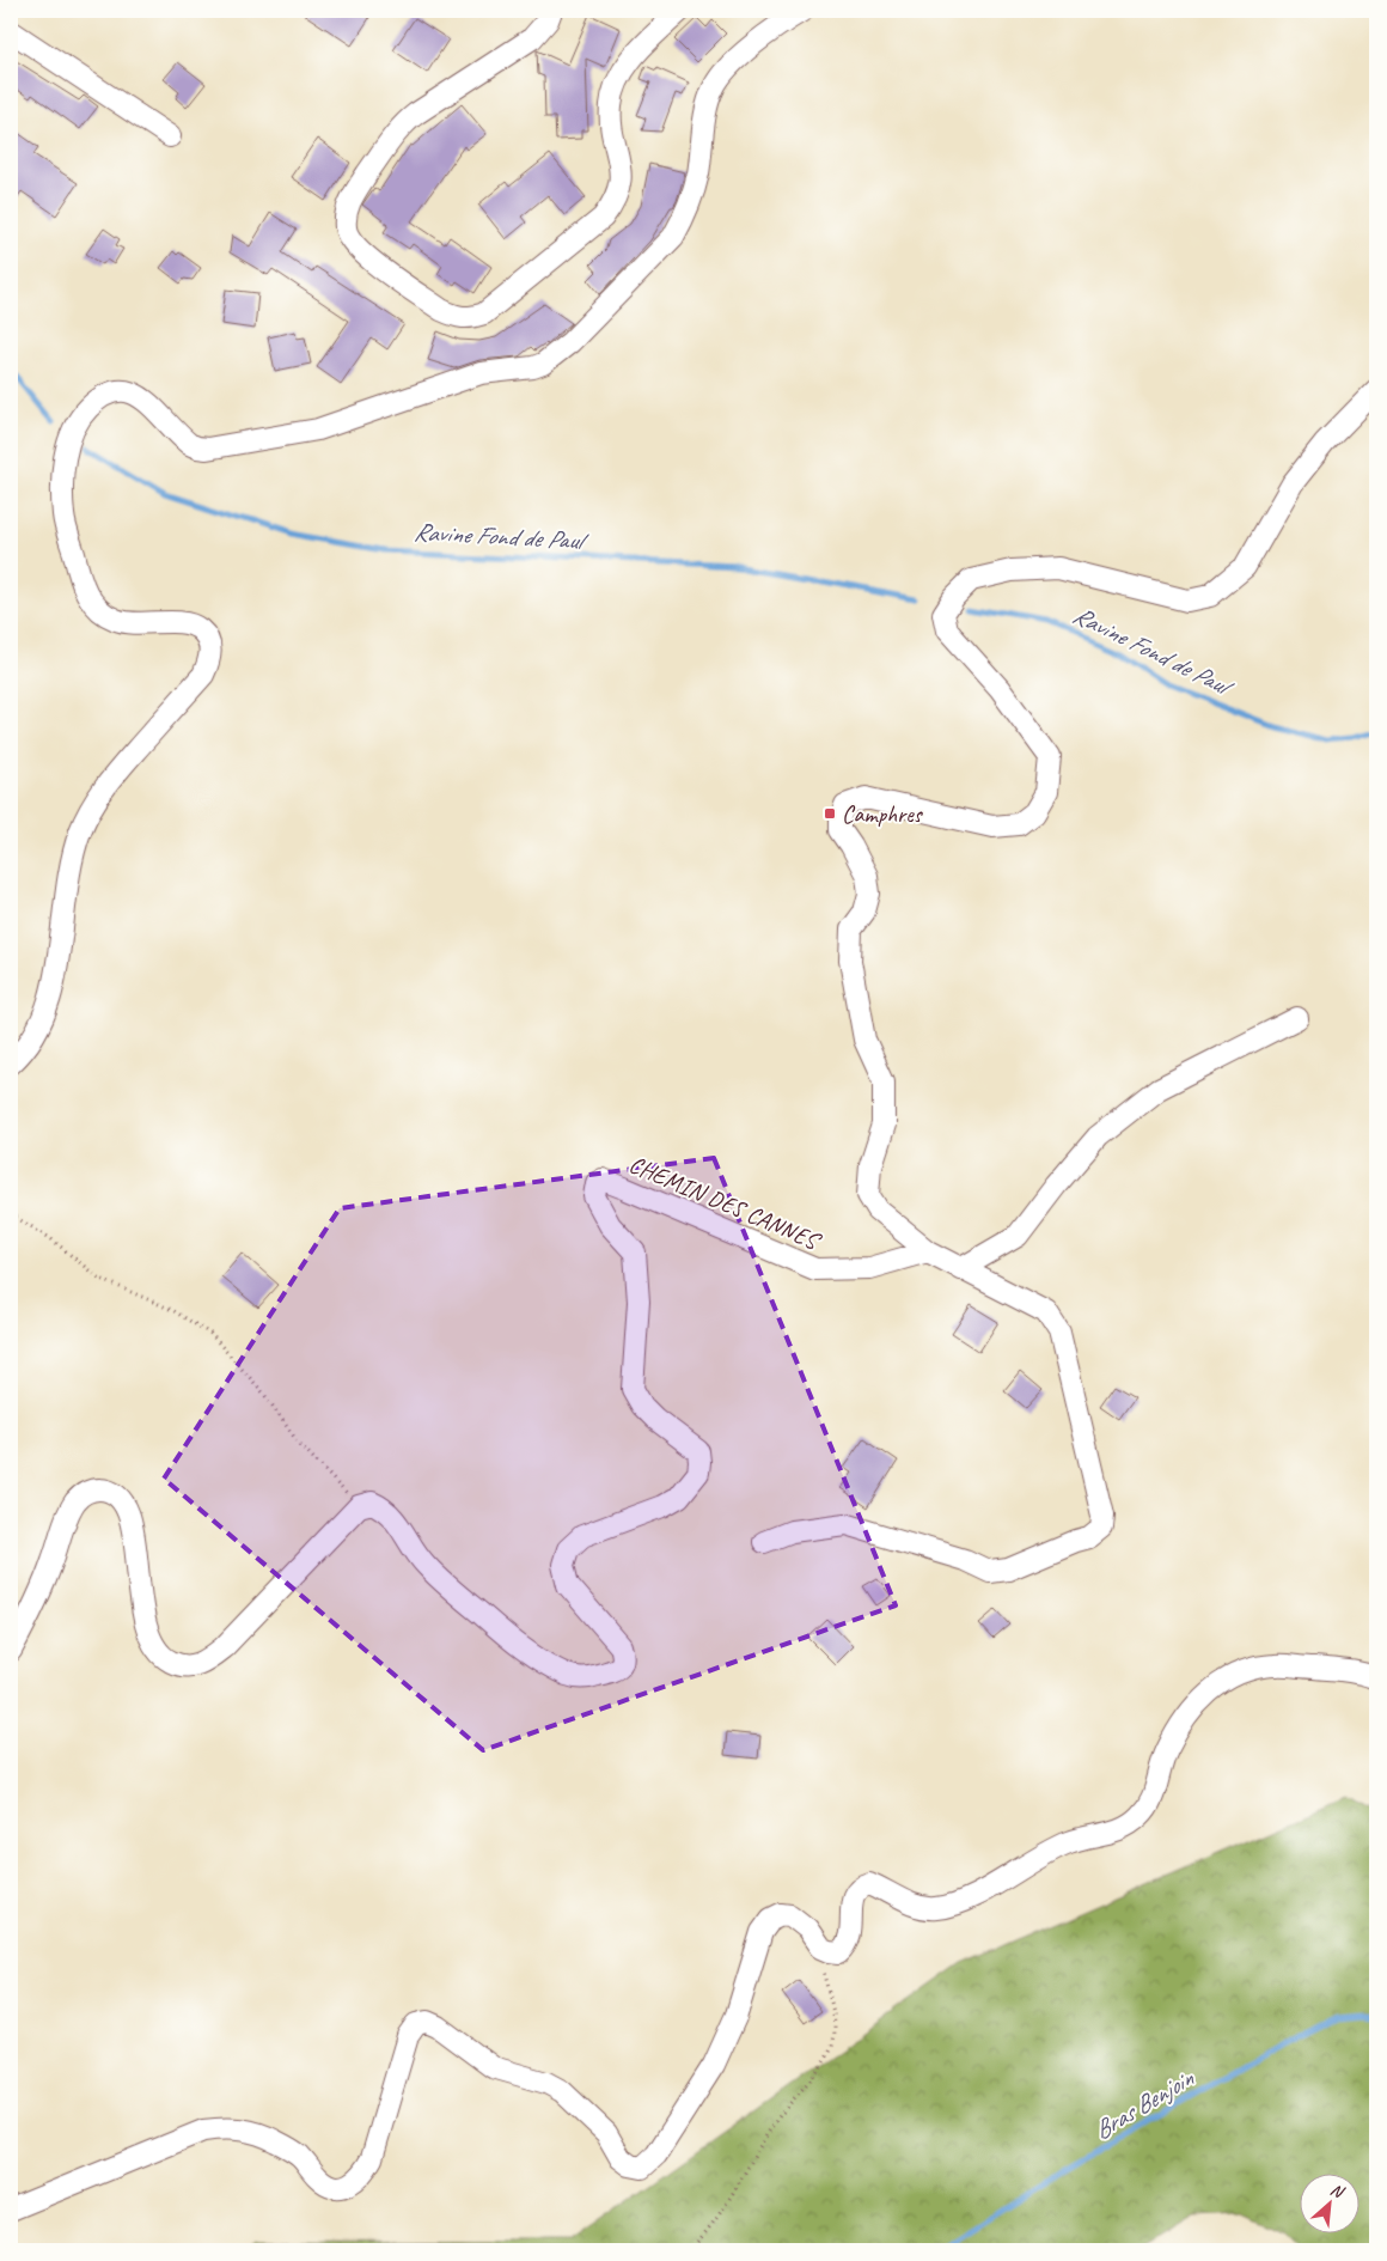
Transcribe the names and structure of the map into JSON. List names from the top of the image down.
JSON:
{
  "streets": {
    "street": ["CHEMIN DES CANNES"]
  },
  "water": ["Ravine Fond de Paul", "Bras Benjoin"],
  "places": {
    "transit": ["Camphres"]
  },
  "north": "top right"
}
